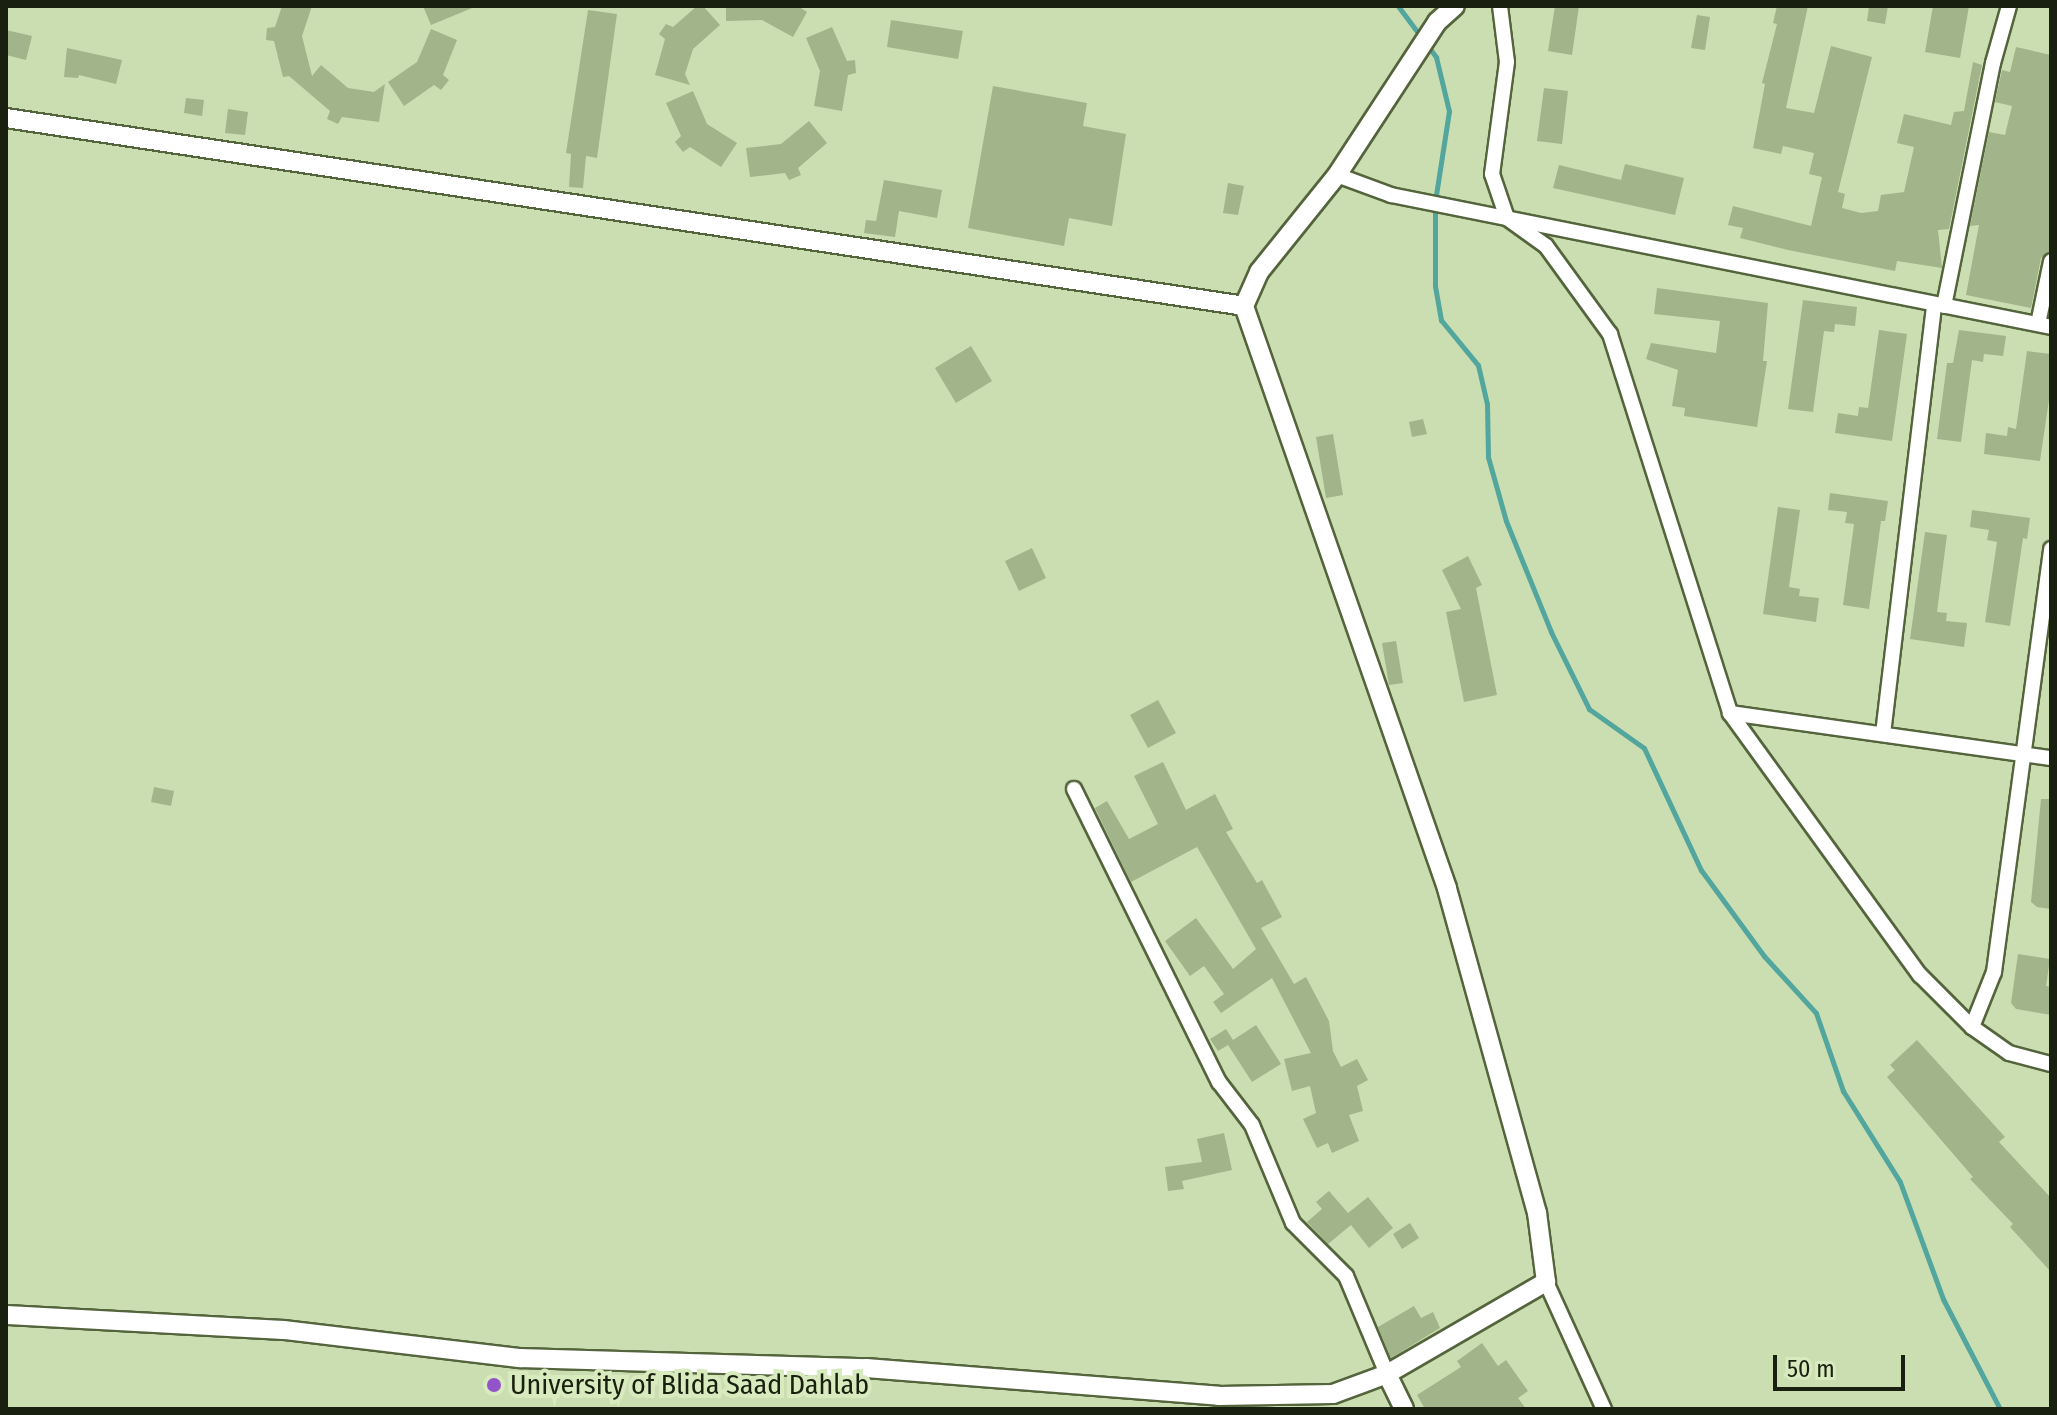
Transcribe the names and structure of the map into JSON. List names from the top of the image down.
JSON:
{
  "places": ["University of Blida Saad Dahlab"],
  "scale_bar": "50 m"
}
